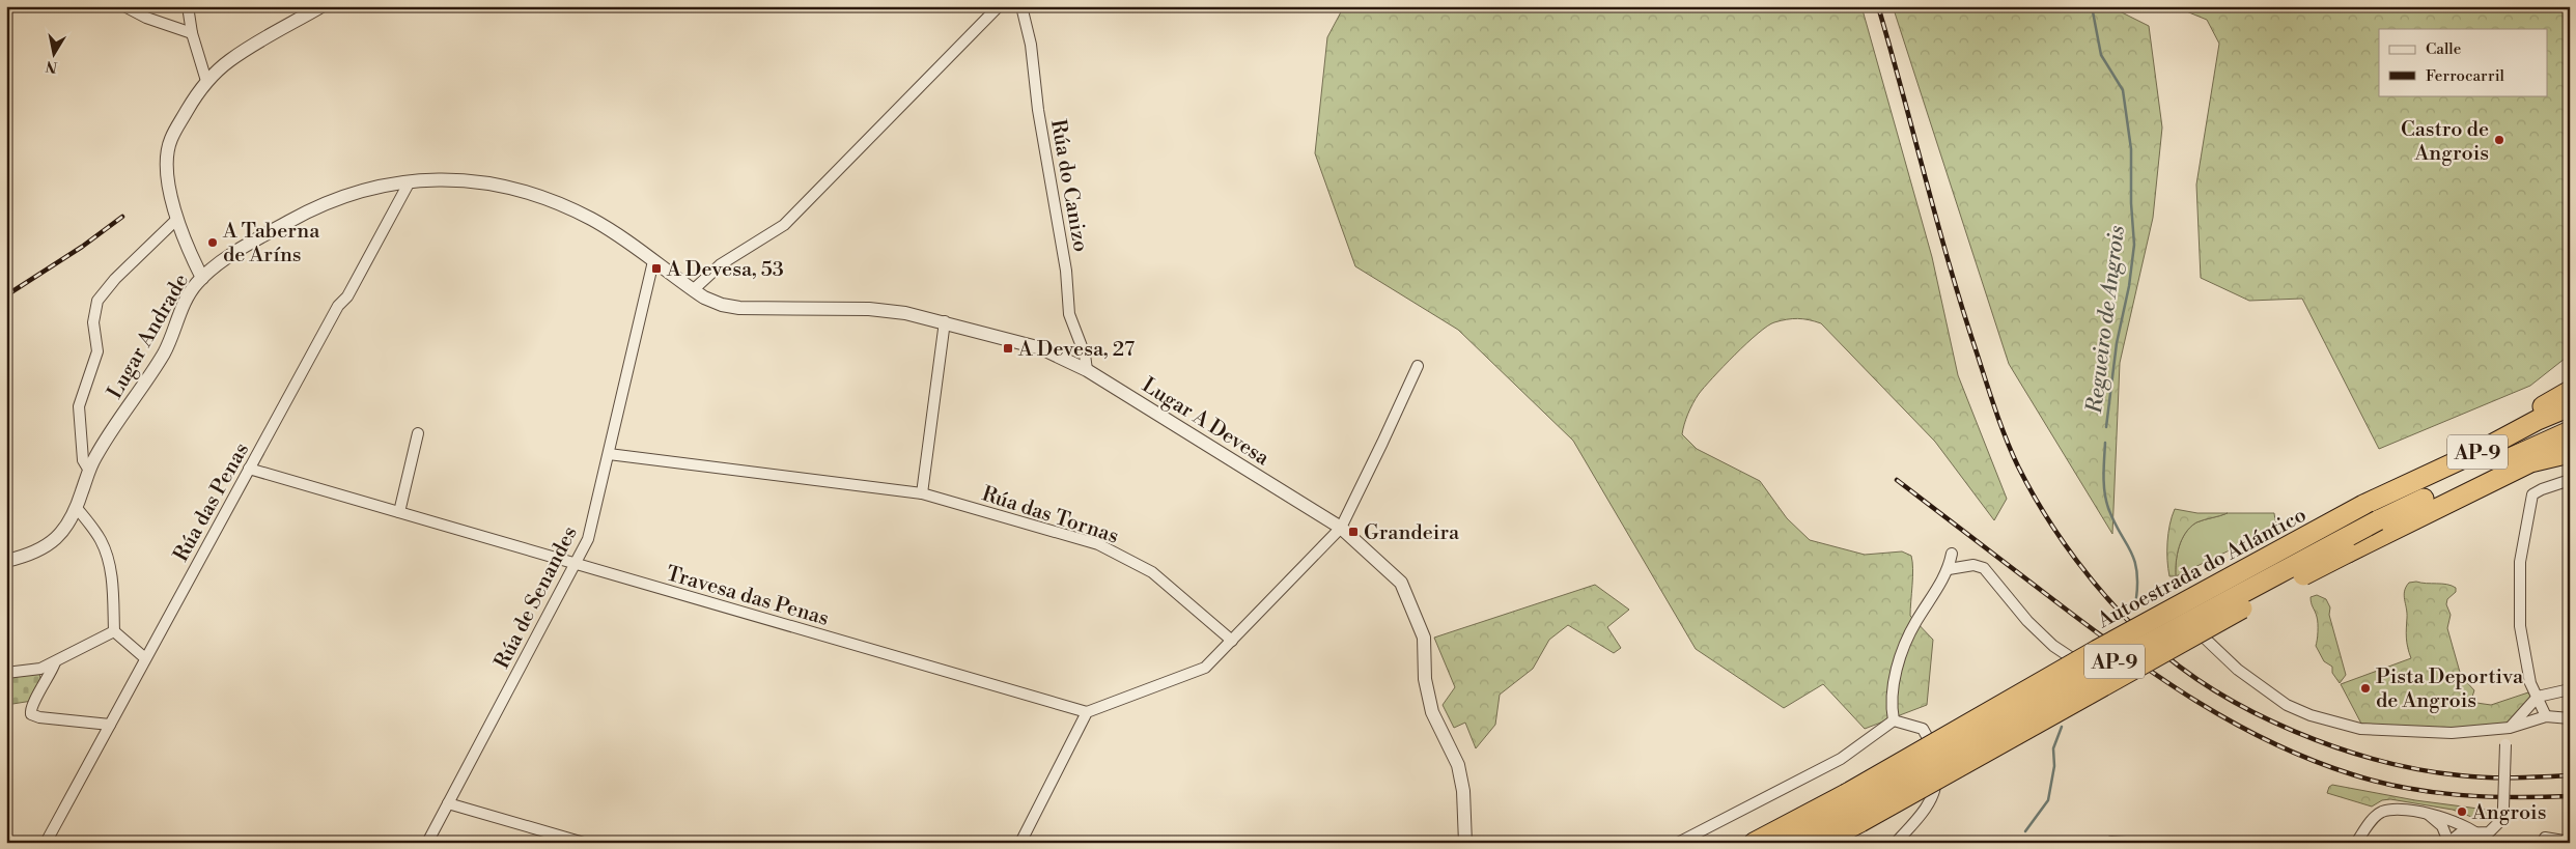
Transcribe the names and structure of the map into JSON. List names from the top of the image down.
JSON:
{
  "streets": {
    "highway": ["AP-9", "Autoestrada do Atlántico"],
    "street": [
      "Rúa do Canizo",
      "Lugar Andrade",
      "Lugar A Devesa",
      "Rúa das Penas",
      "Rúa das Tornas",
      "Travesa das Penas",
      "Rúa de Senandes"
    ]
  },
  "crossings": [
    ["Rúa do Canizo", "Lugar A Devesa"],
    ["Lugar Andrade", "Lugar A Devesa"],
    ["Lugar A Devesa", "Rúa das Penas"],
    ["Lugar A Devesa", "Rúa de Senandes"],
    ["Rúa das Penas", "Travesa das Penas"],
    ["Rúa das Tornas", "Rúa de Senandes"],
    ["Travesa das Penas", "Rúa de Senandes"]
  ],
  "water": ["Regueiro de Angrois"],
  "places": {
    "other": [
      "Castro de Angrois",
      "A Taberna de Aríns",
      "Pista Deportiva de Angrois",
      "Angrois"
    ],
    "transit": ["A Devesa, 53", "A Devesa, 27", "Grandeira"]
  },
  "legend": ["Calle", "Ferrocarril"],
  "north": "bottom"
}
